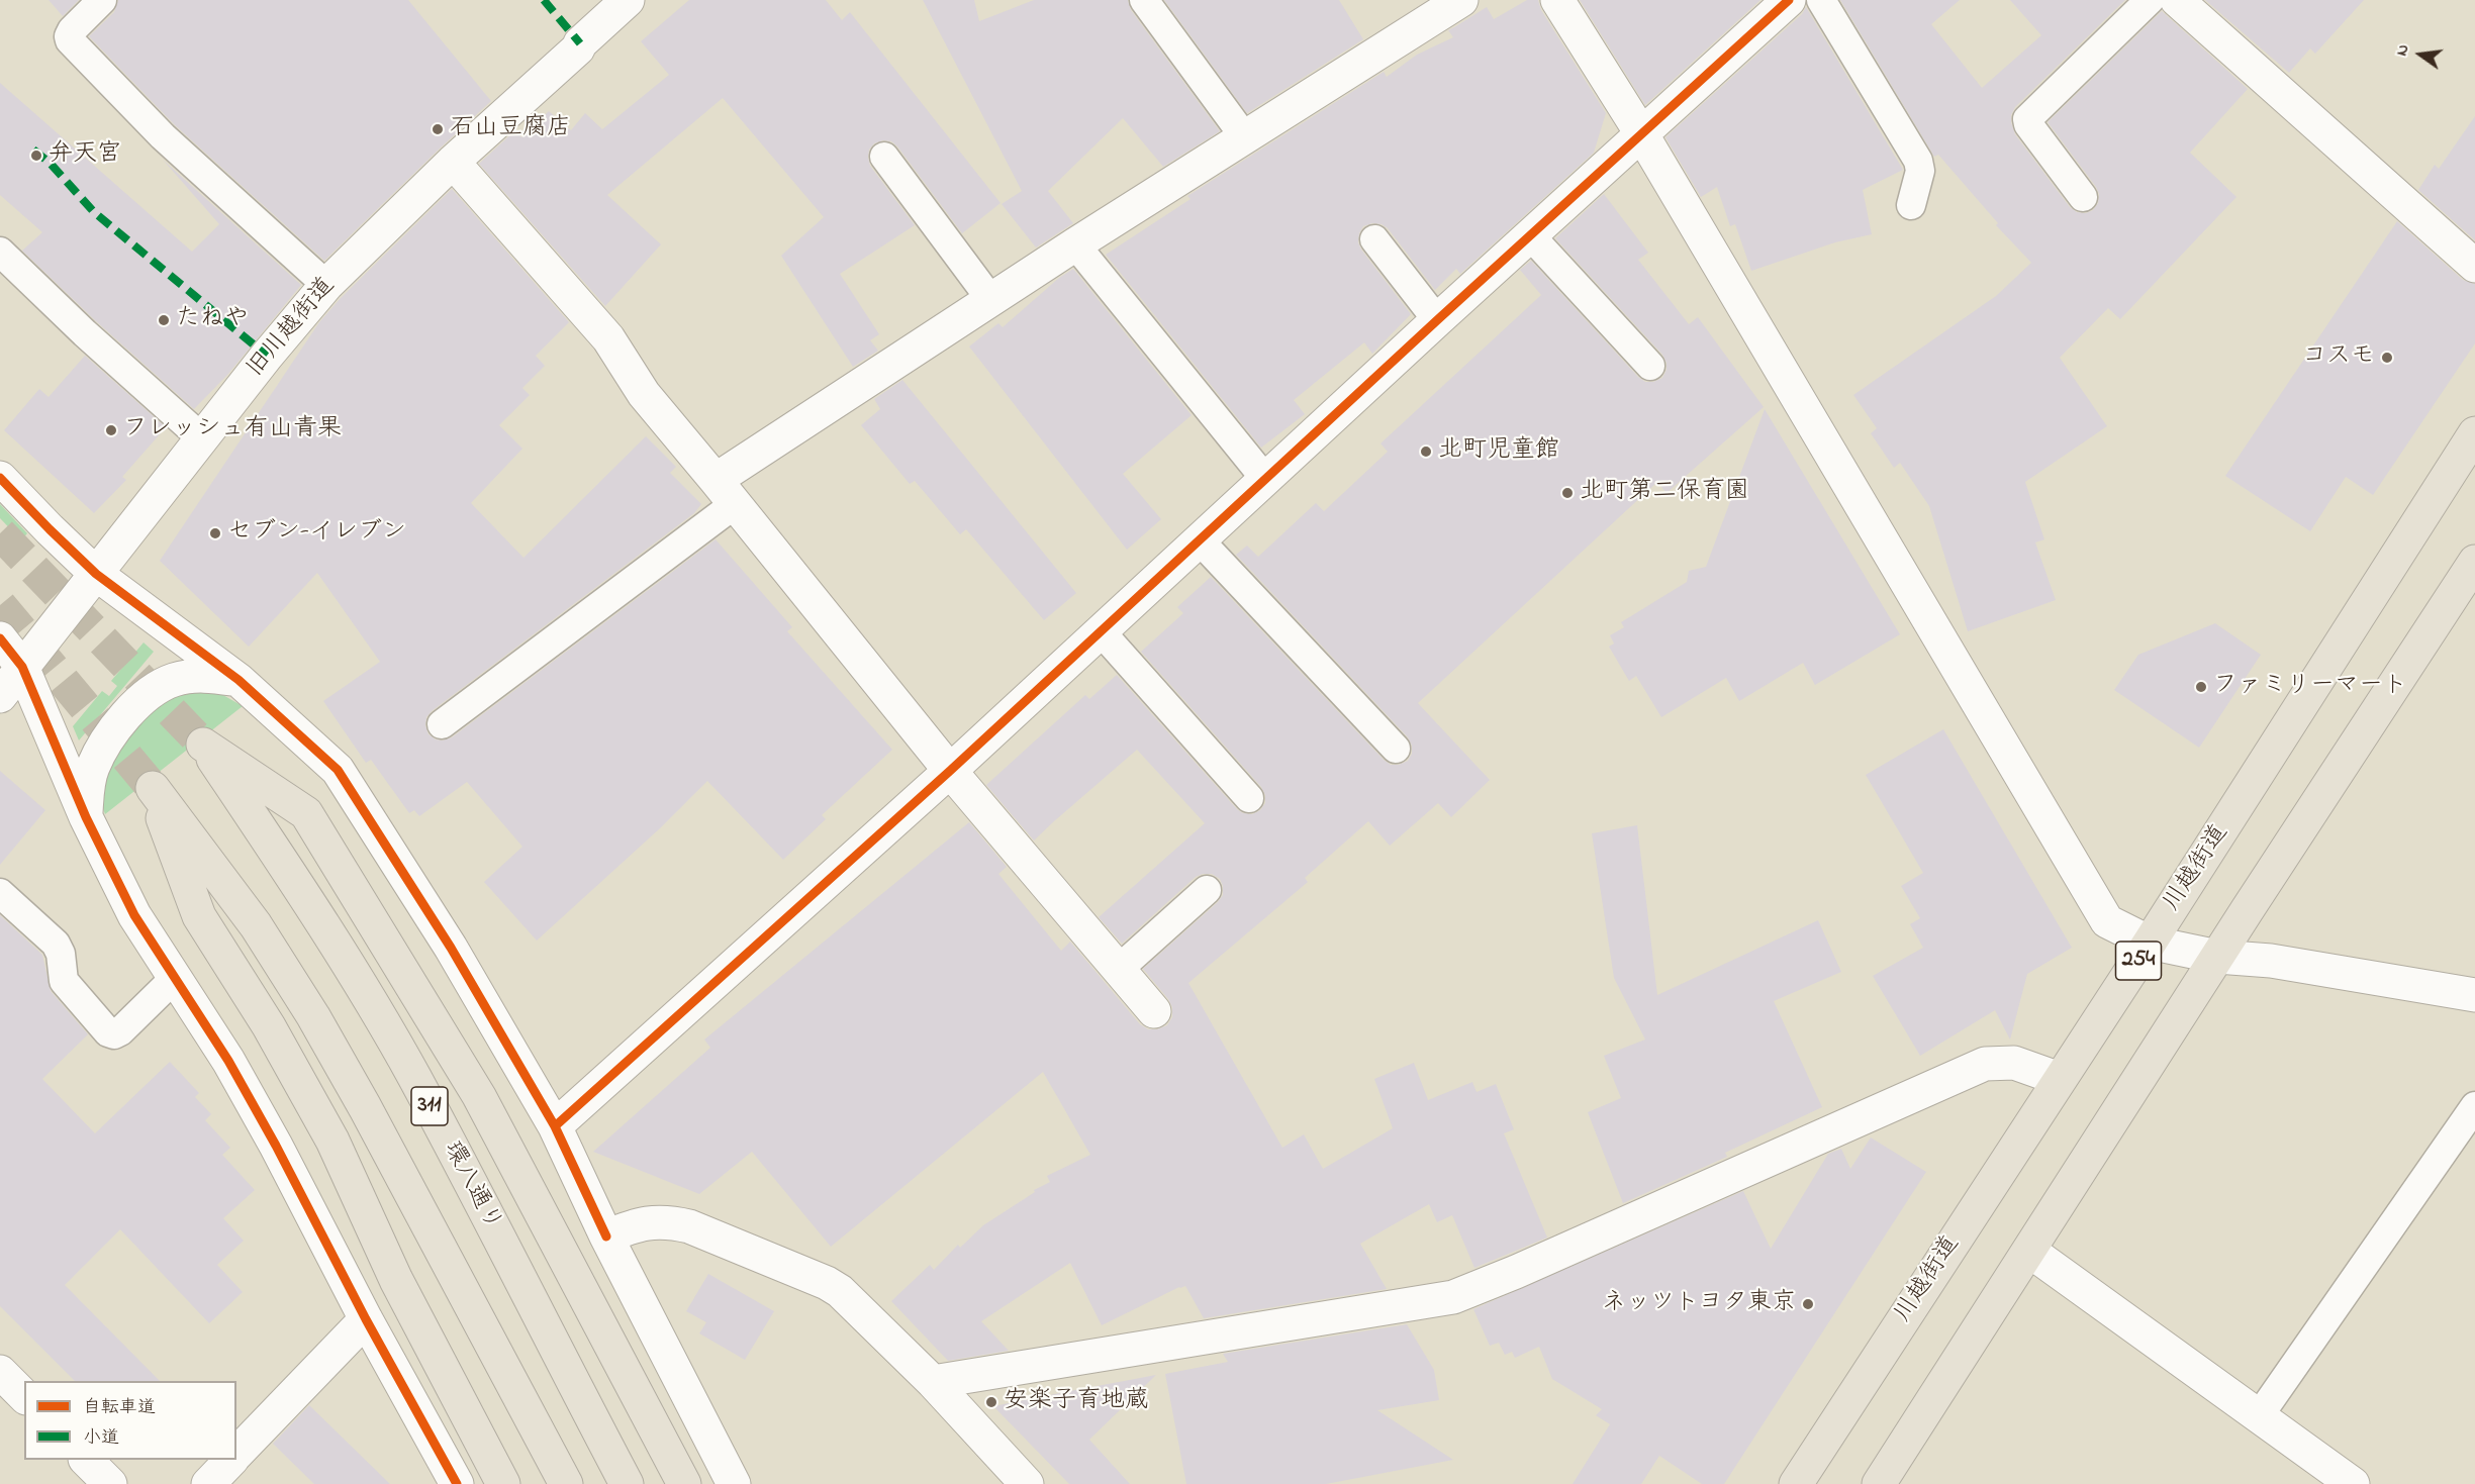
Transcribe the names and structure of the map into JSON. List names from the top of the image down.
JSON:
{
  "streets": {
    "main road": [
      "川越街道",
      "254",
      "311",
      "環八通り"
    ],
    "street": ["旧川越街道"]
  },
  "places": [
    "石山豆腐店",
    "弁天宮",
    "たねや",
    "コスモ",
    "フレッシュ有山青果",
    "北町児童館",
    "北町第二保育園",
    "セブン-イレブン",
    "ファミリーマート",
    "ネッツトヨタ東京",
    "安楽子育地蔵"
  ],
  "legend": ["自転車道", "小道"],
  "north": "left"
}
